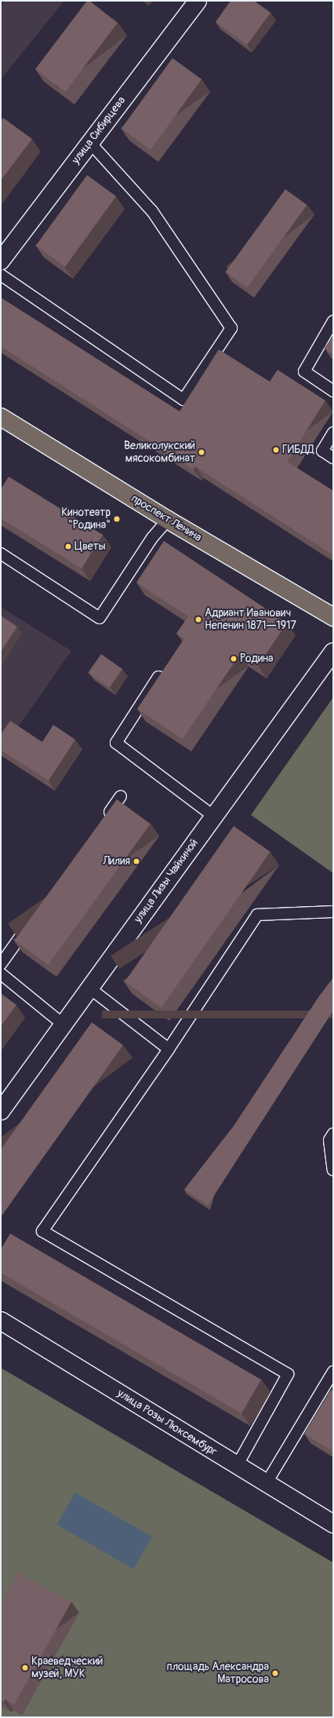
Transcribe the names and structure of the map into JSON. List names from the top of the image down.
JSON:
{
  "streets": {
    "main road": ["проспект Ленина"],
    "street": ["улица Сибирцева", "улица Лизы Чайкиной", "улица Розы Люксембург"]
  },
  "places": [
    "ГИБДД",
    "Великолукский мясокомбинат",
    "Кинотеатр \"Родина\"",
    "Цветы",
    "Адриант Иванович Непенин 1871—1917",
    "Родина",
    "Лилия",
    "Краеведческий музей, МУК",
    "площадь Александра Матросова"
  ]
}
